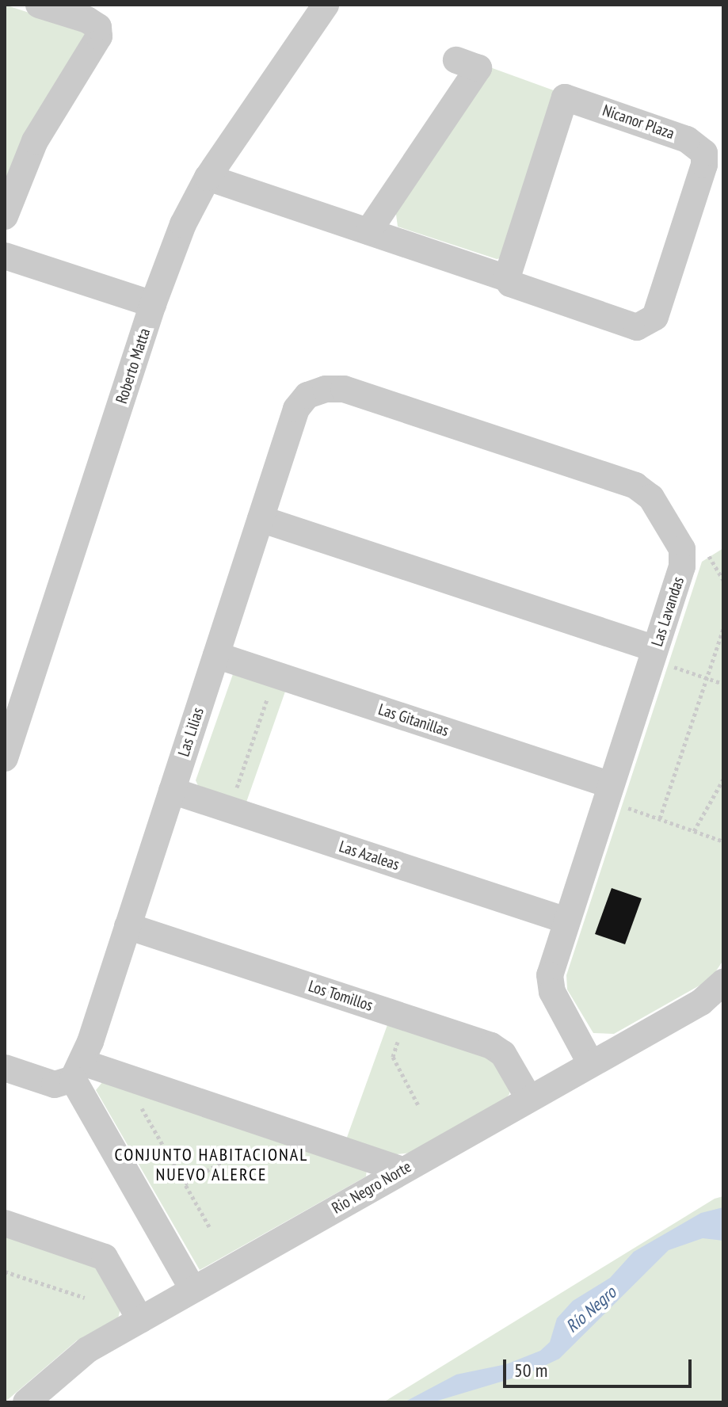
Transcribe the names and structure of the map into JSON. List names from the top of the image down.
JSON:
{
  "streets": {
    "street": [
      "Nicanor Plaza",
      "Roberto Matta",
      "Las Lavandas",
      "Las Gitanillas",
      "Las Lilias",
      "Las Azaleas",
      "Los Tomillos",
      "Rio Negro Norte"
    ]
  },
  "crossings": [
    ["Las Lavandas", "Las Gitanillas"],
    ["Las Lavandas", "Las Lilias"],
    ["Las Lavandas", "Las Azaleas"],
    ["Las Lavandas", "Rio Negro Norte"],
    ["Las Gitanillas", "Las Lilias"],
    ["Las Lilias", "Las Azaleas"],
    ["Las Lilias", "Los Tomillos"],
    ["Los Tomillos", "Rio Negro Norte"]
  ],
  "districts": ["CONJUNTO HABITACIONAL NUEVO ALERCE"],
  "water": ["Río Negro"],
  "scale_bar": "50 m"
}
